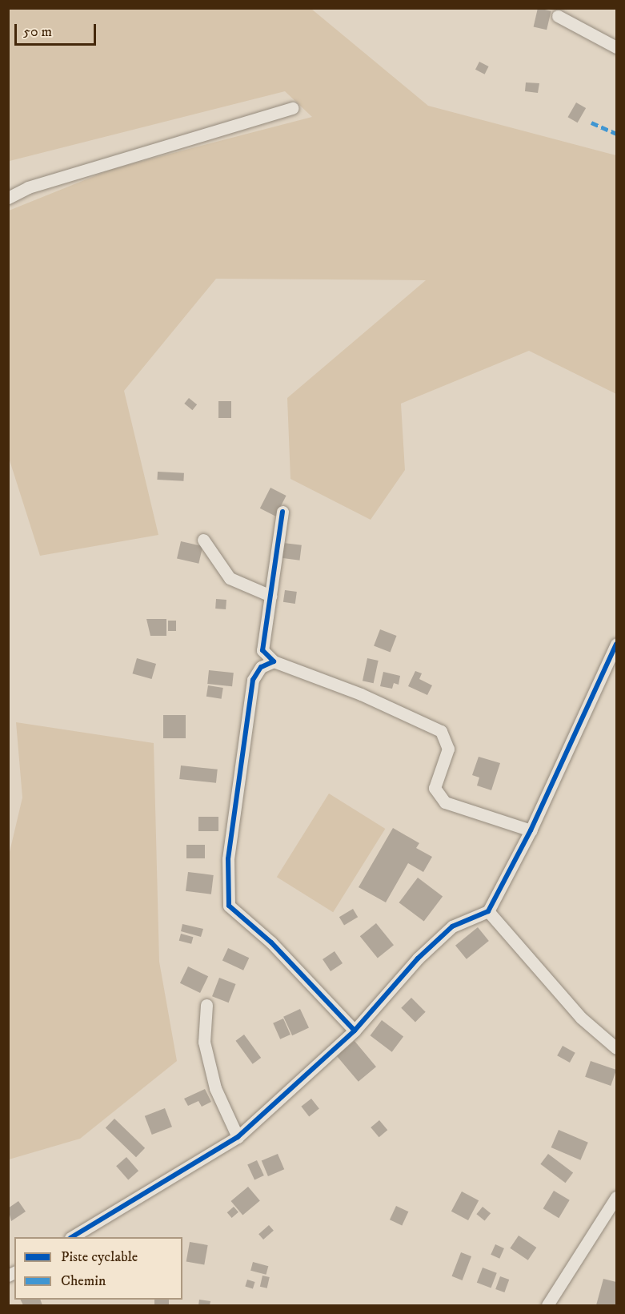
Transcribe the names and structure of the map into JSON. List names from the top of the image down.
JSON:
{
  "legend": ["Piste cyclable", "Chemin"],
  "scale_bar": "50 m"
}
